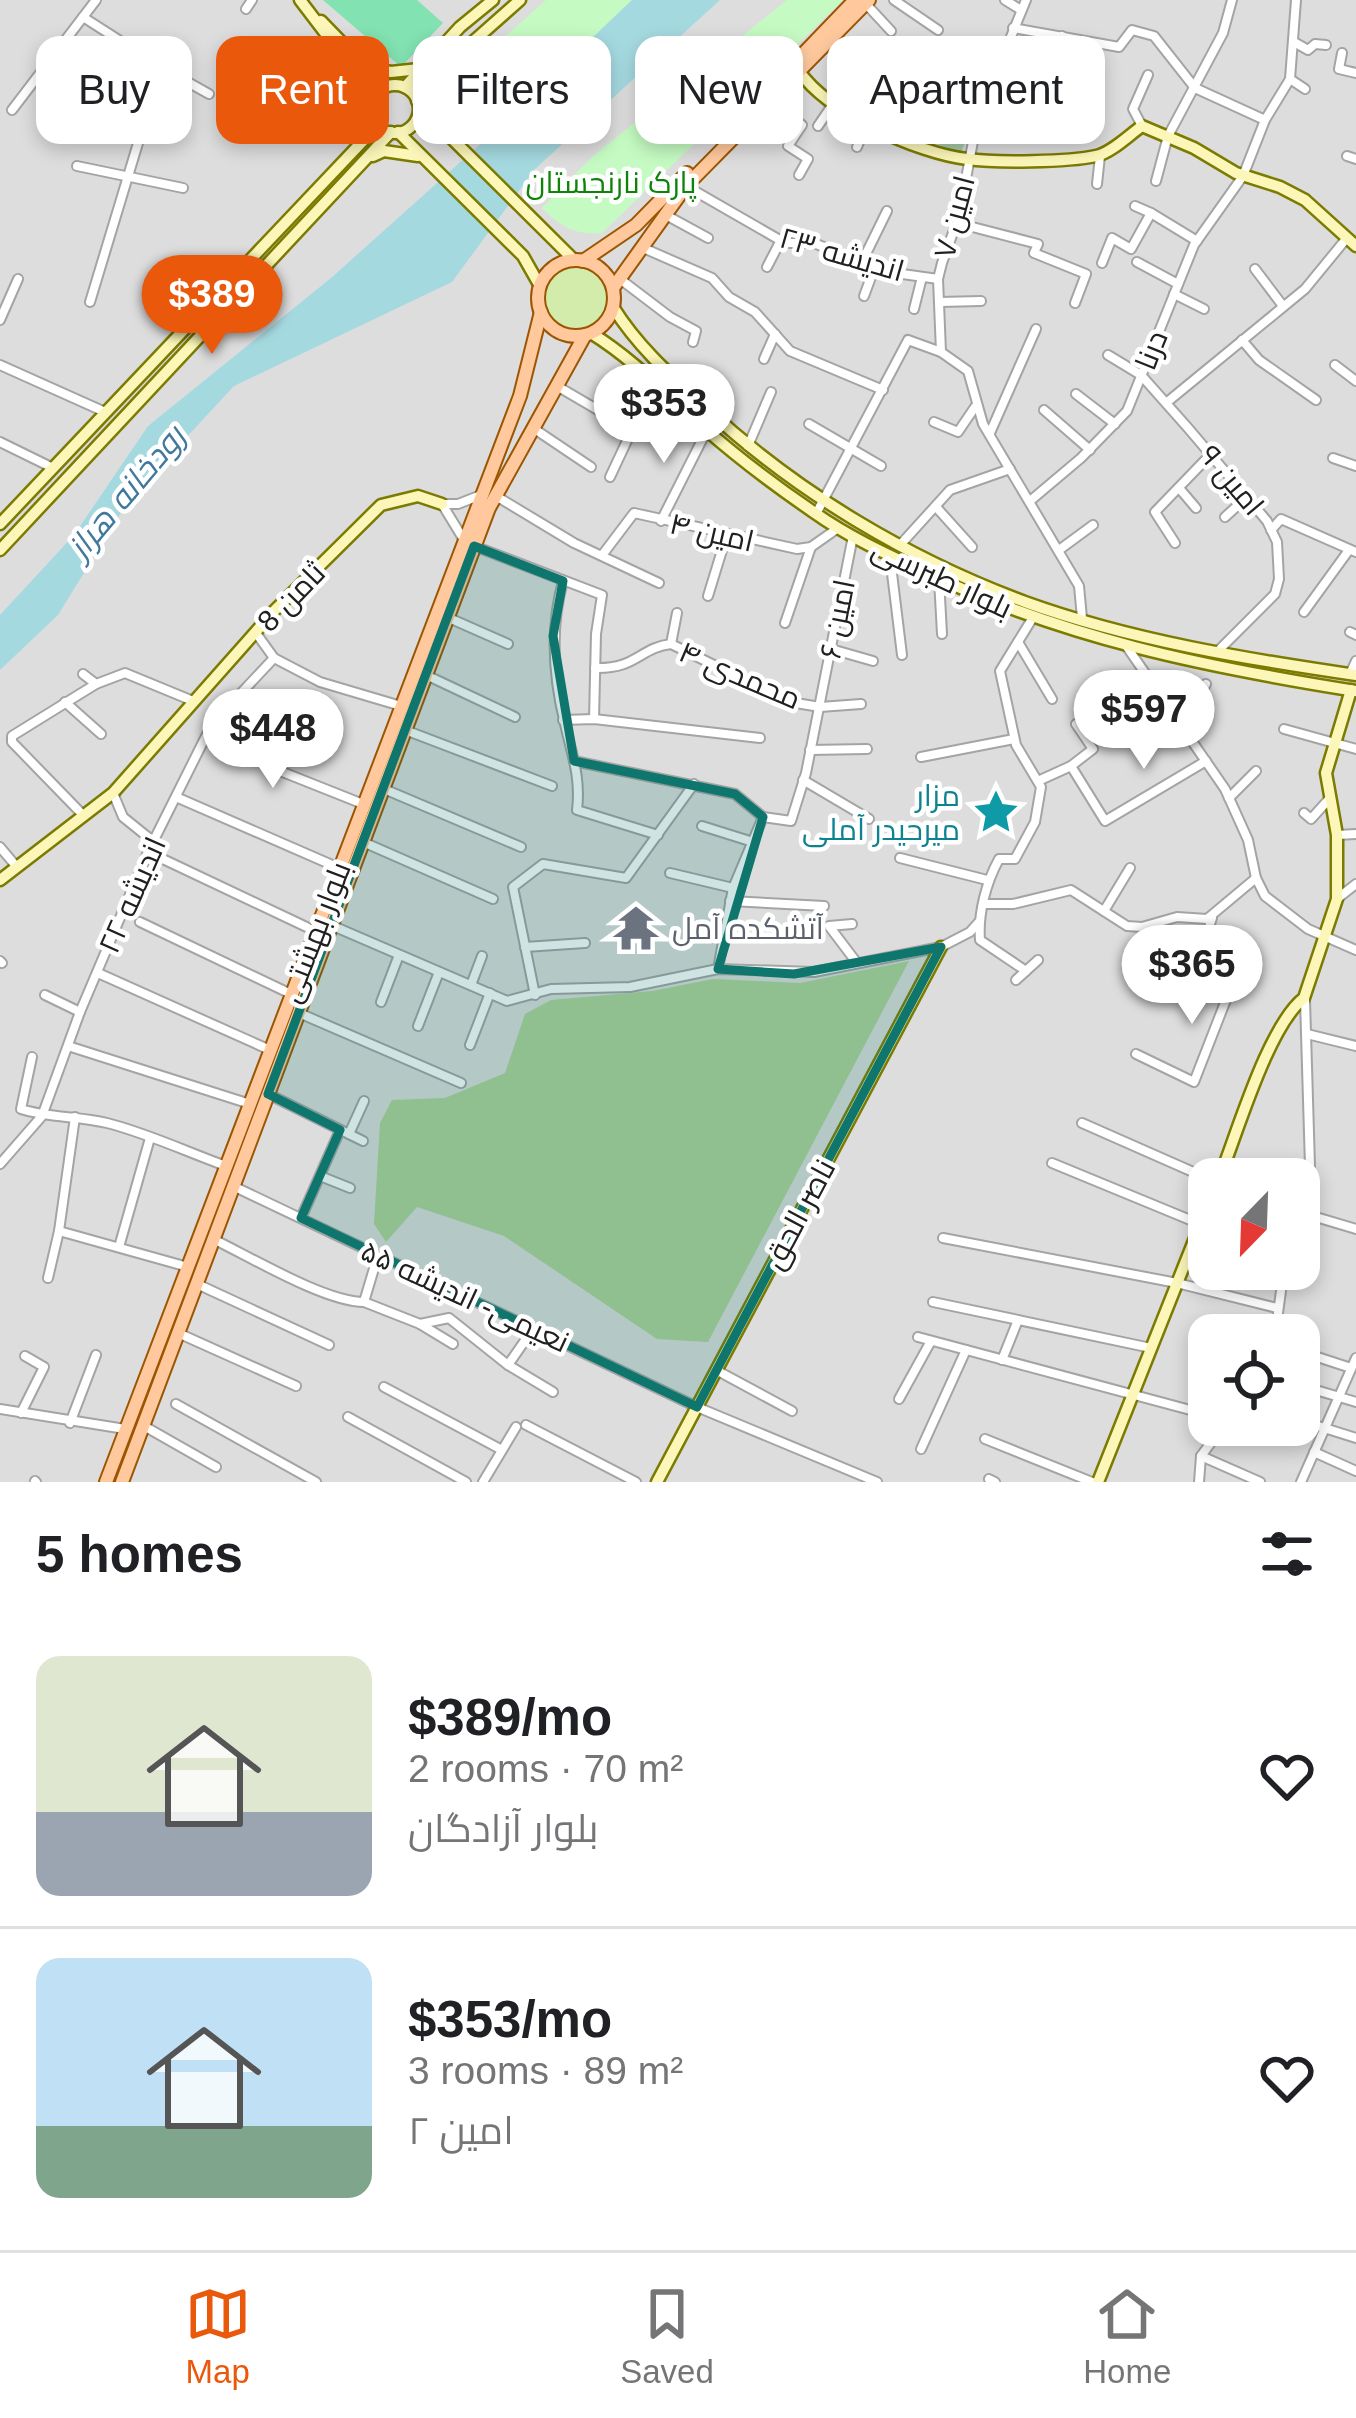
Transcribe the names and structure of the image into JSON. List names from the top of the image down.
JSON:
{
  "streets": {
    "main road": [
      "بلوار طبرسی",
      "ثامن 8",
      "بلوار بهشتی",
      "ناصر الحق"
    ],
    "street": [
      "امین ۷",
      "اندیشه ۲۳",
      "درنا",
      "امین ۹",
      "امین ۴",
      "امین ۶",
      "محمدی ۴",
      "اندیشه ۲۲",
      "نعیمی- اندیشه ۵۵"
    ]
  },
  "crossings": [
    ["امین ۷", "اندیشه ۲۳"],
    ["درنا", "امین ۹"],
    ["امین ۹", "بلوار طبرسی"],
    ["بلوار طبرسی", "امین ۶"],
    ["بلوار طبرسی", "بلوار بهشتی"],
    ["امین ۶", "محمدی ۴"],
    ["بلوار بهشتی", "نعیمی- اندیشه ۵۵"],
    ["ناصر الحق", "نعیمی- اندیشه ۵۵"]
  ],
  "water": ["رودخانه هراز"],
  "parks": ["پارک نارنجستان"],
  "places": {
    "place": ["مزار میرحیدر آملی"],
    "temple": ["آتشکده آمل"]
  },
  "north": "bottom left",
  "page": {
    "chip": [
      "Buy",
      "Rent",
      "Filters",
      "New",
      "Apartment"
    ],
    "price": [
      "$389",
      "$353",
      "$597",
      "$448",
      "$365"
    ],
    "heading": "5 homes",
    "list": [
      {
        "name": "$389/mo",
        "note": "2 rooms · 70 m² · بلوار آزادگان"
      },
      {
        "name": "$353/mo",
        "note": "3 rooms · 89 m² · امین ۲"
      }
    ],
    "tabs": ["Map", "Saved", "Home"]
  }
}
